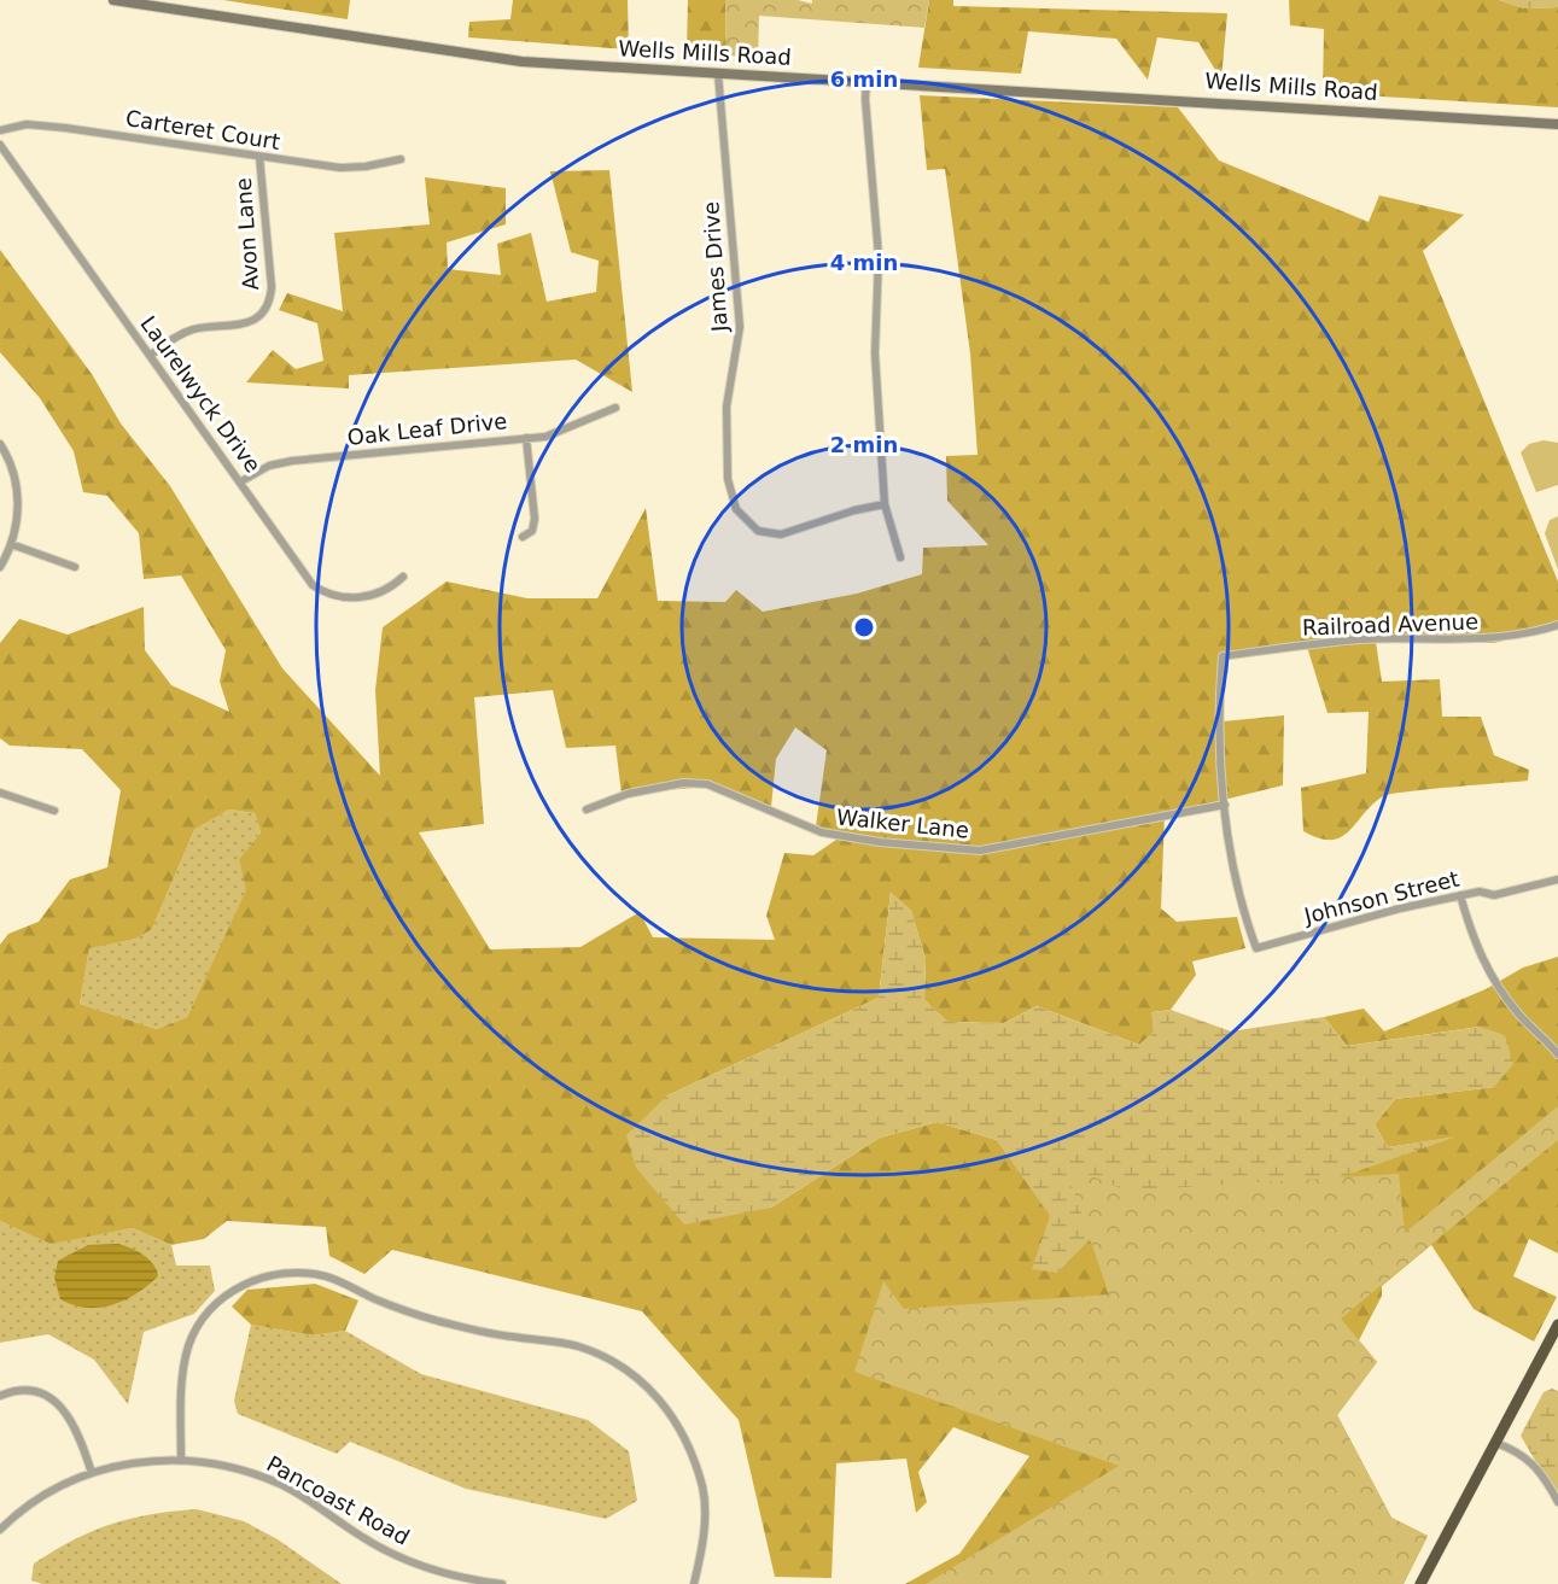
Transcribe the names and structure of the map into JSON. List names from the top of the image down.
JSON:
{
  "streets": {
    "main road": ["Wells Mills Road"],
    "street": [
      "Carteret Court",
      "Avon Lane",
      "James Drive",
      "Laurelwyck Drive",
      "Oak Leaf Drive",
      "Railroad Avenue",
      "Walker Lane",
      "Johnson Street",
      "Pancoast Road"
    ]
  },
  "crossings": [
    ["Wells Mills Road", "James Drive"],
    ["Carteret Court", "Avon Lane"],
    ["Avon Lane", "Laurelwyck Drive"],
    ["Laurelwyck Drive", "Oak Leaf Drive"],
    ["Railroad Avenue", "Walker Lane"],
    ["Railroad Avenue", "Johnson Street"],
    ["Walker Lane", "Johnson Street"]
  ],
  "rings": ["6 min", "4 min", "2 min"]
}
